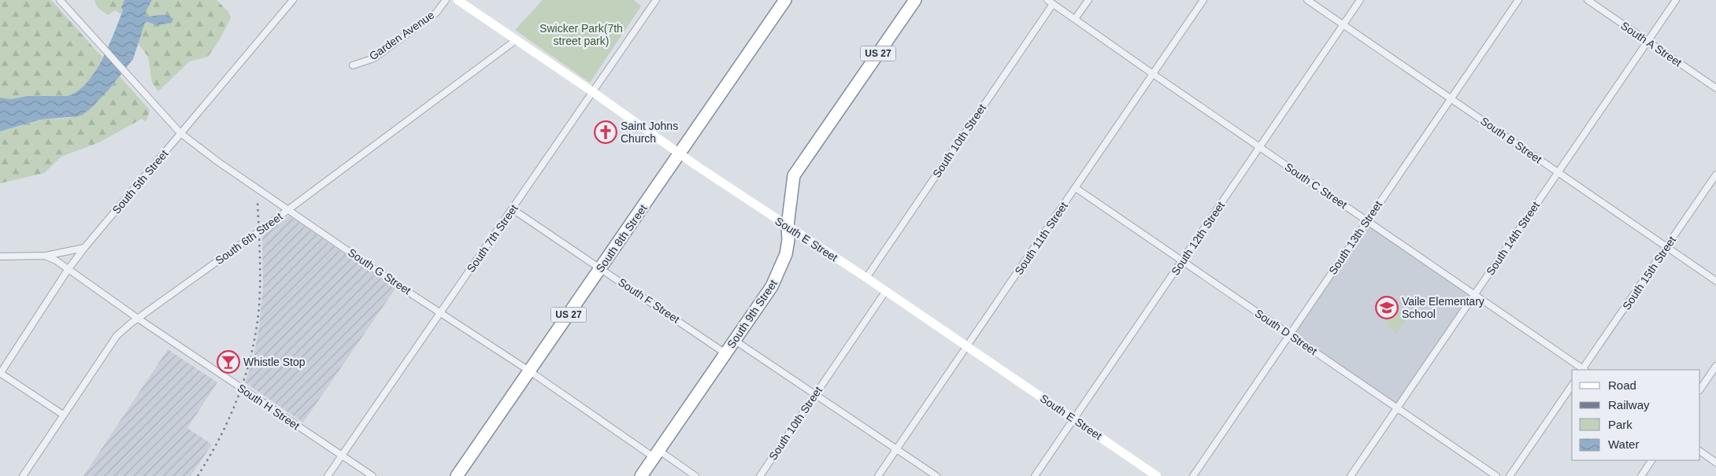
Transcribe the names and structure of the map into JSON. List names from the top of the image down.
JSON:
{
  "streets": {
    "highway": ["US 27", "South 8th Street", "South 9th Street"],
    "street": [
      "Garden Avenue",
      "South A Street",
      "South B Street",
      "South 10th Street",
      "South 5th Street",
      "South C Street",
      "South 13th Street",
      "South 6th Street",
      "South 7th Street",
      "South 11th Street",
      "South 12th Street",
      "South 14th Street",
      "South E Street",
      "South G Street",
      "South 15th Street",
      "South F Street",
      "South D Street",
      "South H Street"
    ]
  },
  "crossings": [
    ["South A Street", "South 14th Street"],
    ["South B Street", "South 13th Street"],
    ["South B Street", "South 12th Street"],
    ["South B Street", "South 14th Street"],
    ["South B Street", "South 15th Street"],
    ["South 10th Street", "South C Street"],
    ["South 10th Street", "South E Street"],
    ["South 5th Street", "South G Street"],
    ["South 5th Street", "South H Street"],
    ["South C Street", "South 13th Street"],
    ["South C Street", "South 11th Street"],
    ["South C Street", "South 12th Street"],
    ["South C Street", "South 14th Street"],
    ["South 13th Street", "South D Street"],
    ["South 6th Street", "South E Street"],
    ["South 6th Street", "South G Street"],
    ["South 6th Street", "South H Street"],
    ["South 7th Street", "South E Street"],
    ["South 7th Street", "South G Street"],
    ["South 7th Street", "South F Street"],
    ["South 7th Street", "South H Street"],
    ["South 8th Street", "South E Street"],
    ["South 8th Street", "South G Street"],
    ["South 8th Street", "South F Street"],
    ["South 11th Street", "South E Street"],
    ["South 11th Street", "South D Street"],
    ["South 12th Street", "South E Street"],
    ["South 12th Street", "South D Street"],
    ["South 14th Street", "South D Street"],
    ["South E Street", "South 9th Street"],
    ["South G Street", "South 9th Street"],
    ["South F Street", "South 9th Street"]
  ],
  "parks": ["Swicker Park(7th street park)"],
  "places": {
    "church": ["Saint Johns Church"],
    "school or university": ["Vaile Elementary School"],
    "bar": ["Whistle Stop"]
  },
  "legend": [
    "Road",
    "Railway",
    "Park",
    "Water"
  ]
}
